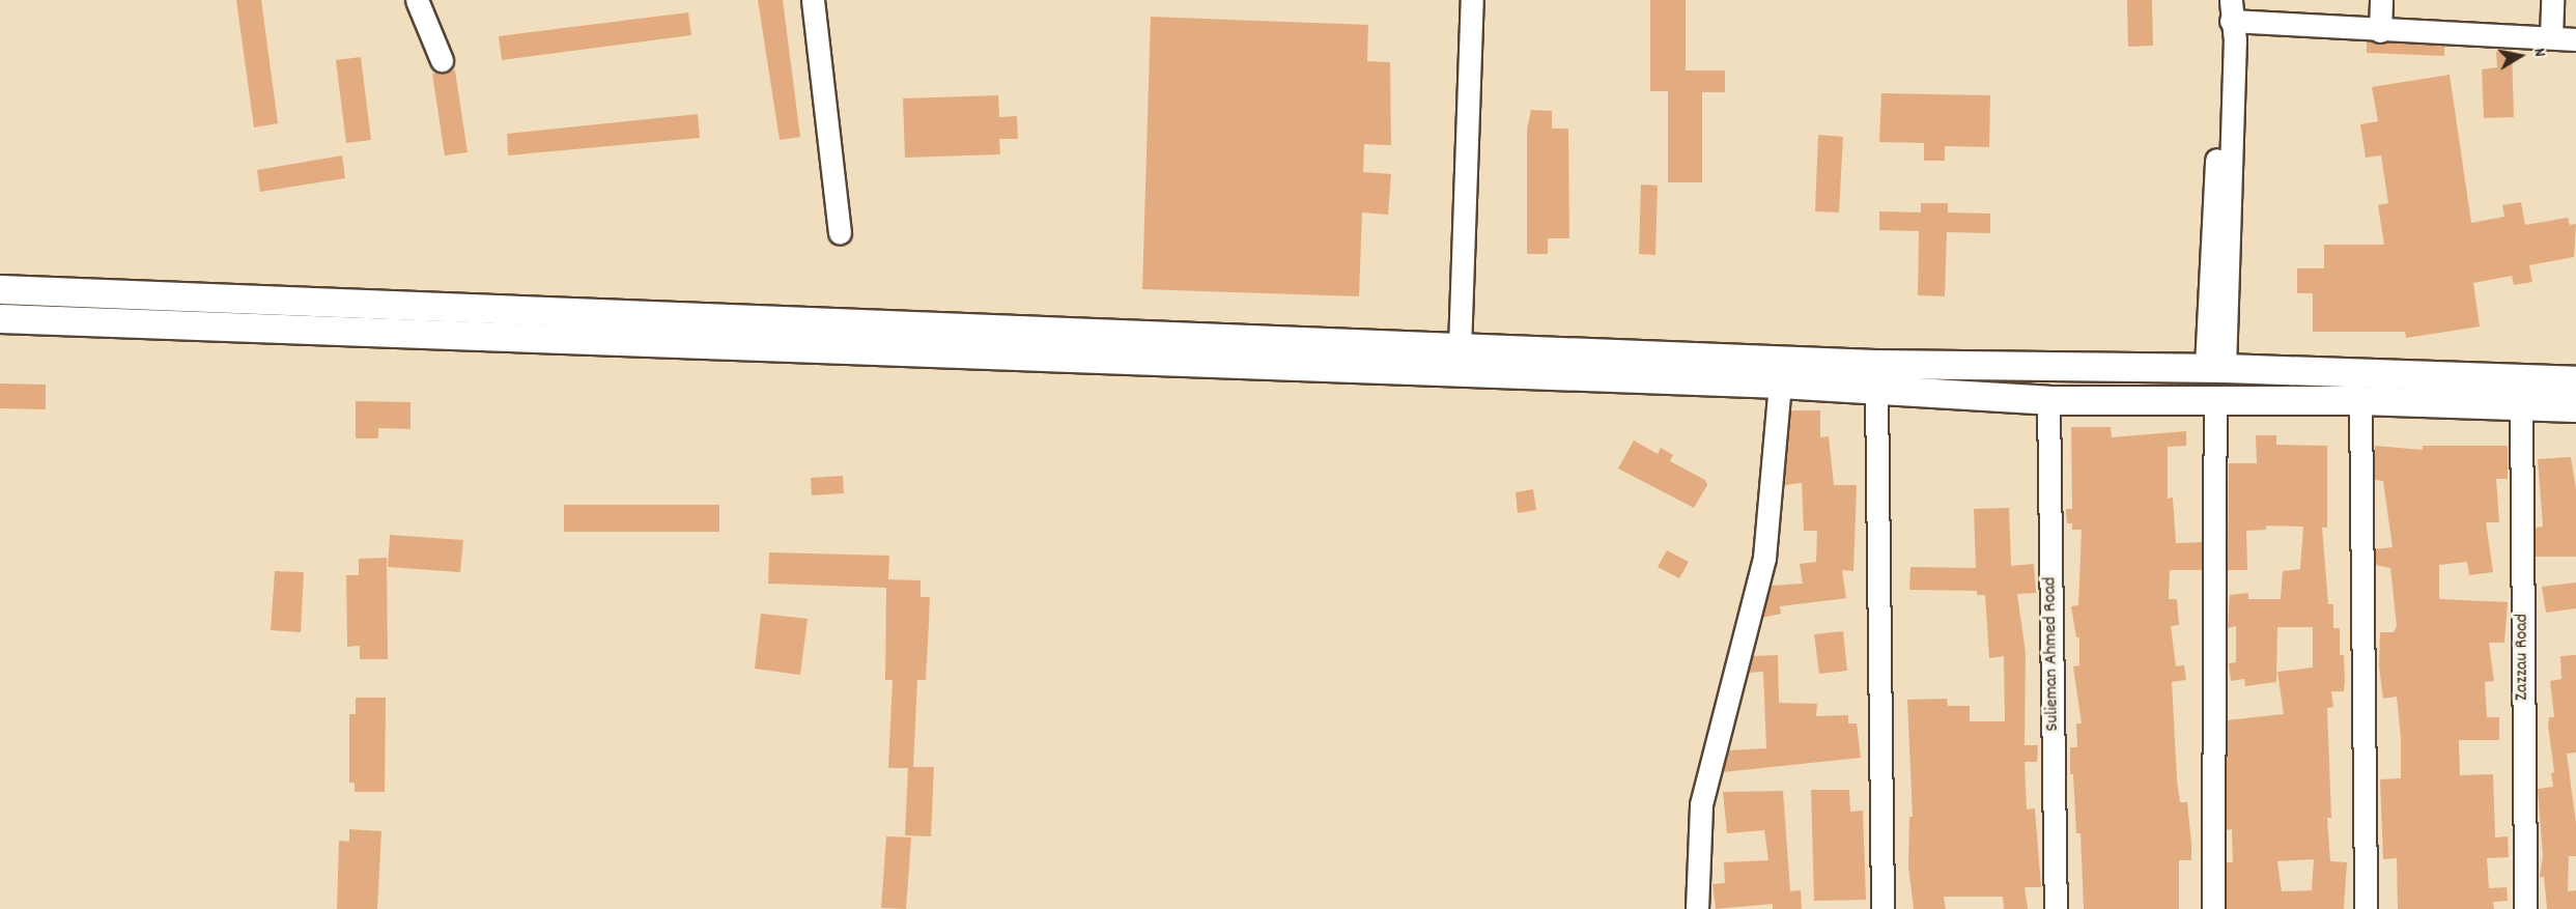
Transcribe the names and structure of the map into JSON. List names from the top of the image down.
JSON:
{
  "streets": {
    "street": ["Sulieman Ahmed Road", "Zazzau Road"]
  },
  "north": "right"
}
